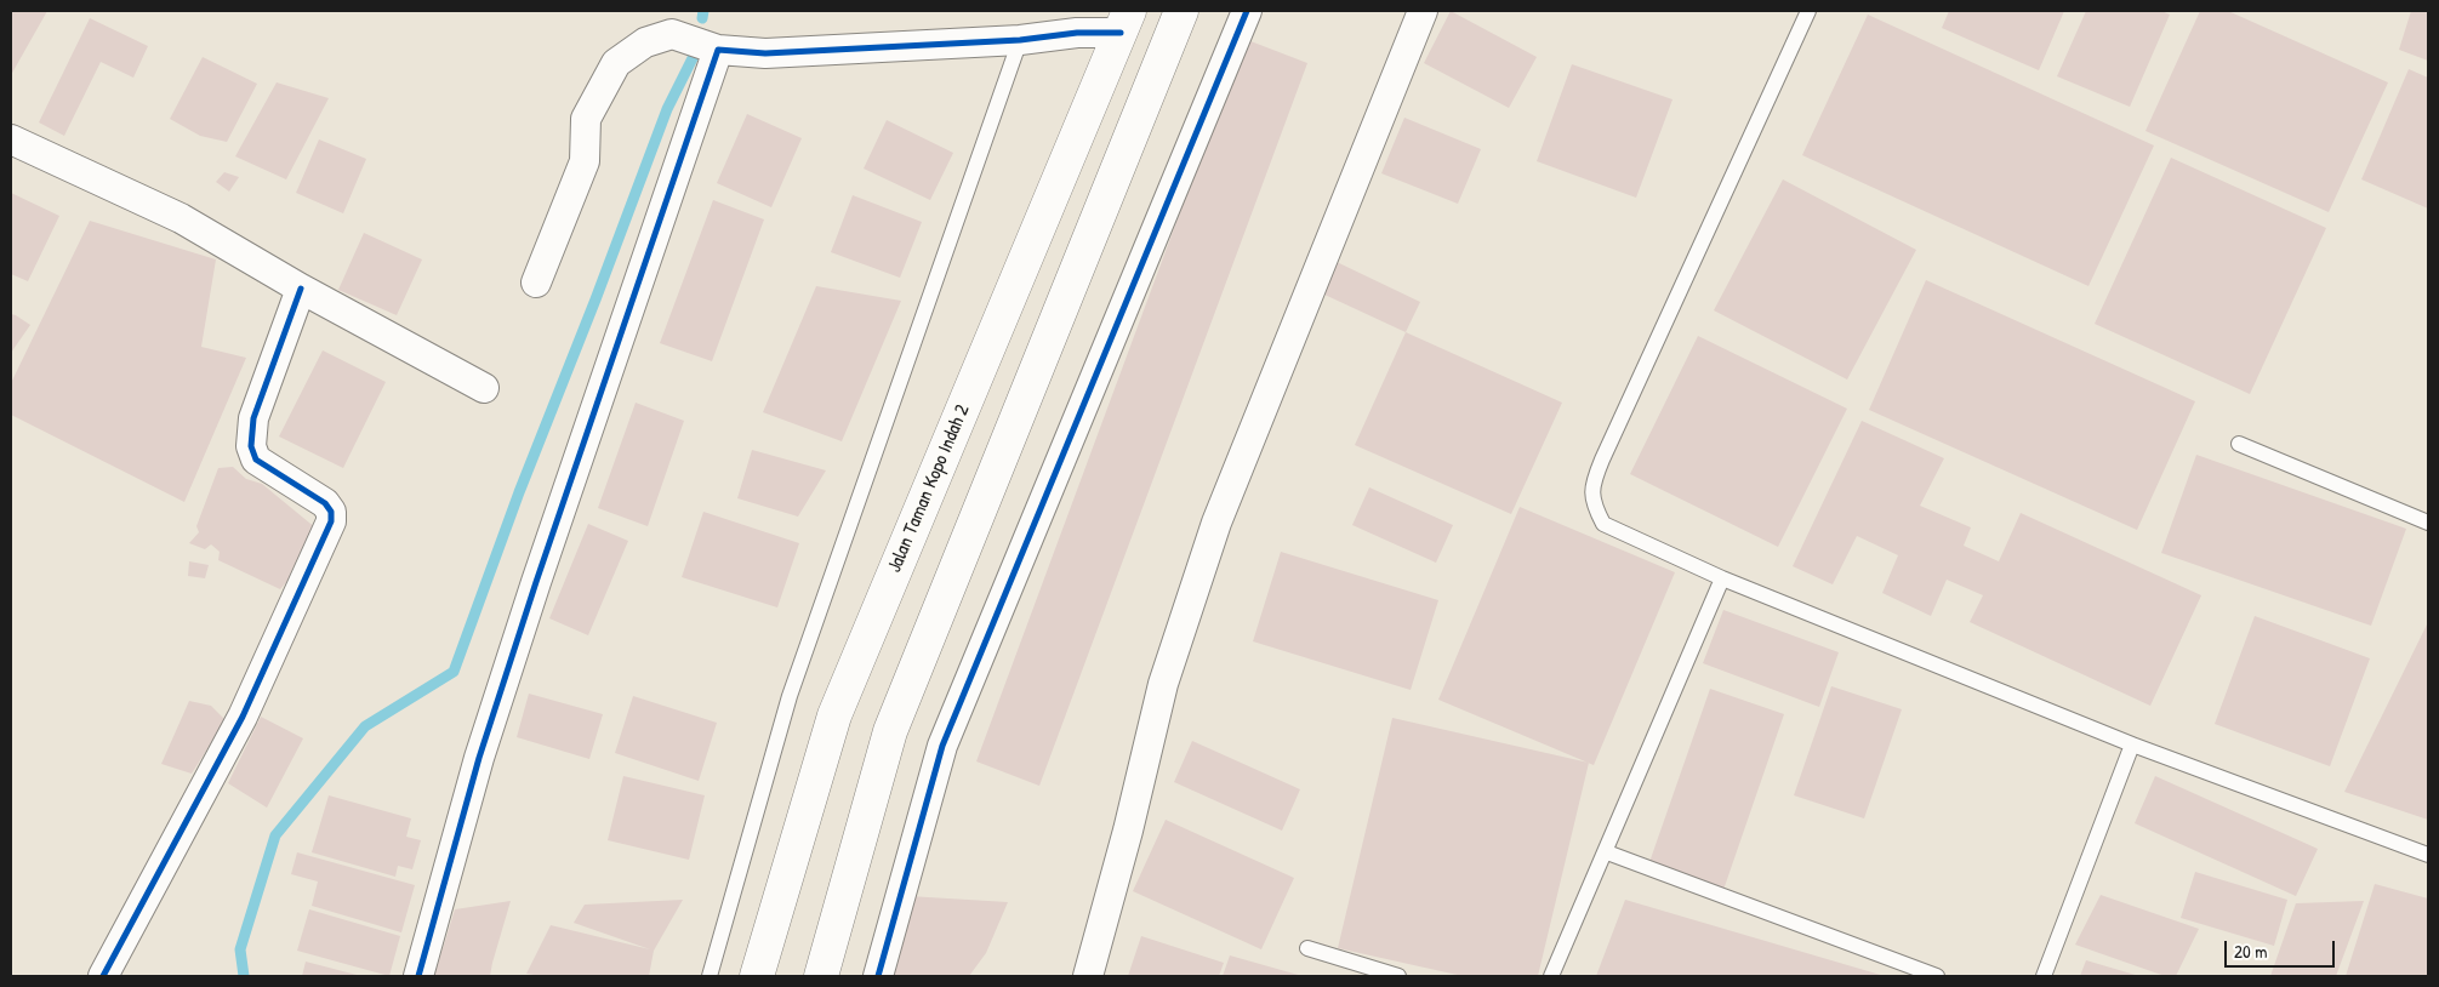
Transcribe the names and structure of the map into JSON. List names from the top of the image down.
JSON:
{
  "streets": {
    "main road": ["Jalan Taman Kopo Indah 2"]
  },
  "scale_bar": "20 m"
}
